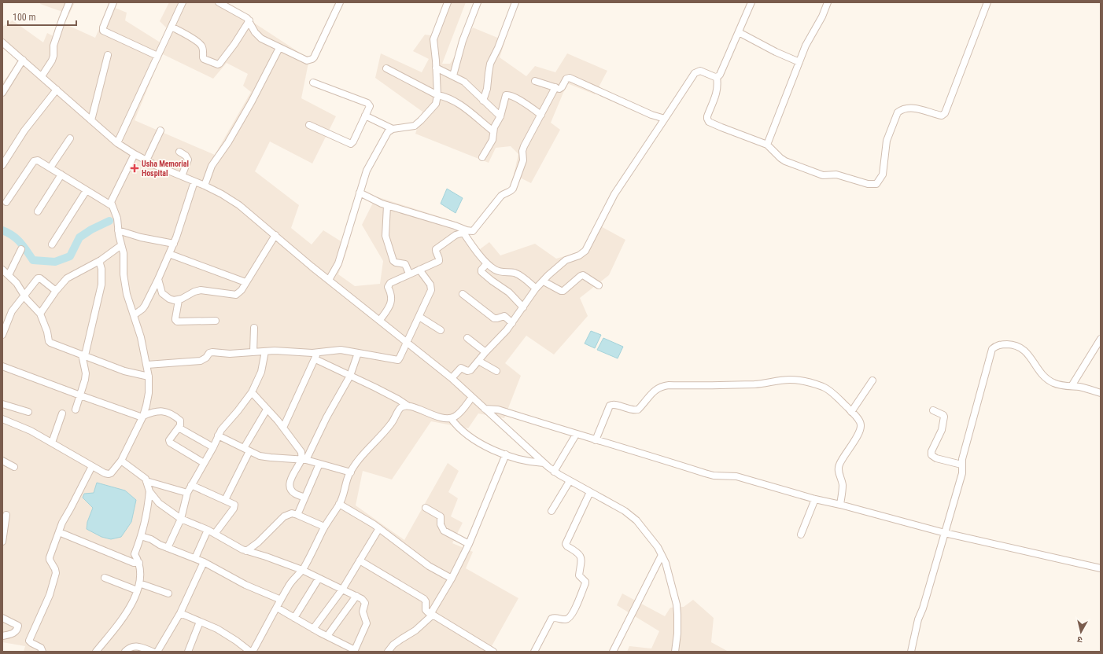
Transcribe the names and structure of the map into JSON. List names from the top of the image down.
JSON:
{
  "places": {
    "health": ["Usha Memorial Hospital"]
  },
  "scale_bar": "100 m",
  "north": "bottom"
}
